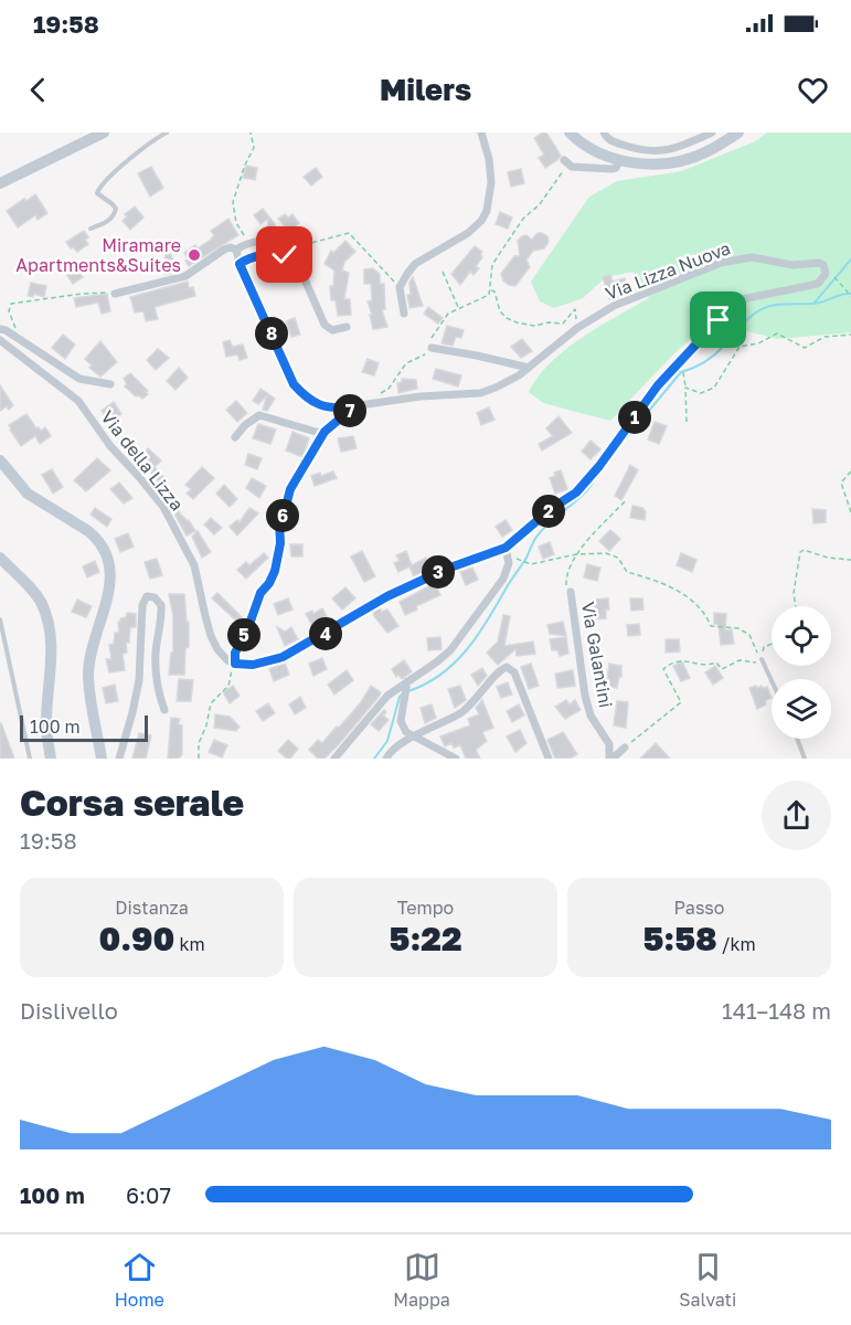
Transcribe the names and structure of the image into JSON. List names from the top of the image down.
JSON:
{
  "streets": {
    "street": ["Via Lizza Nuova", "Via della Lizza", "Via Galantini"]
  },
  "places": ["Miramare Apartments&Suites"],
  "scale_bar": "100 m",
  "page": {
    "status": "19:58",
    "header": "Milers",
    "pins": [
      "8",
      "7",
      "1",
      "2",
      "6",
      "3",
      "4",
      "5"
    ],
    "scale": "100 m",
    "heading": ["Corsa serale", "19:58"],
    "stats": [
      ["Distanza", "0.90 km"],
      ["Tempo", "5:22"],
      ["Passo", "5:58 /km"]
    ],
    "chart": ["Dislivello", "141–148 m"],
    "list": [
      {
        "name": "100 m",
        "note": "6:07"
      }
    ],
    "tabs": ["Home", "Mappa", "Salvati"]
  }
}
